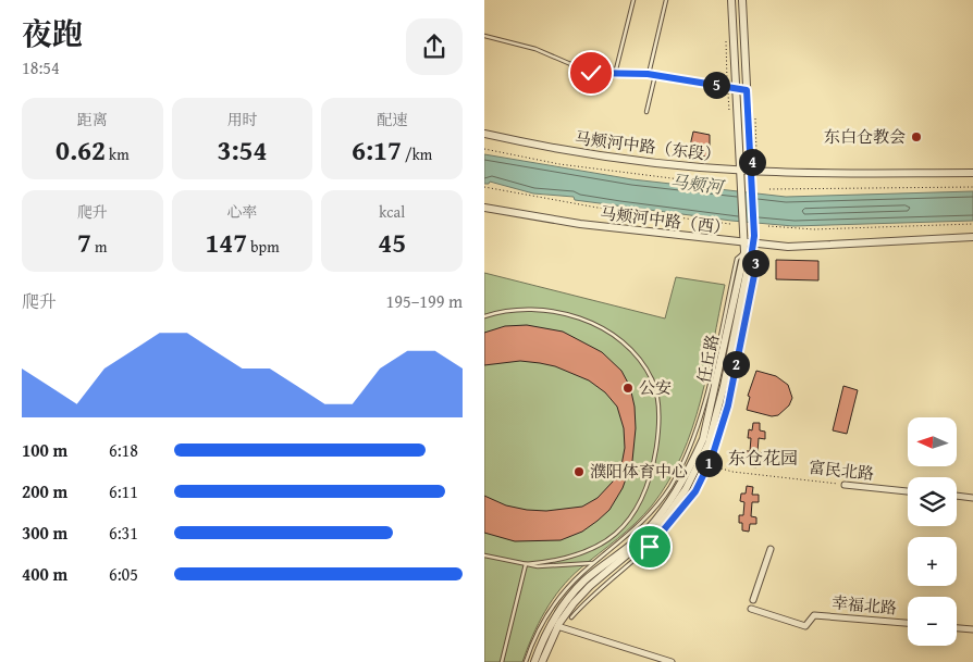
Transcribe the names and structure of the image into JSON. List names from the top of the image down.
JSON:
{
  "streets": {
    "street": [
      "马颊河中路（东段）",
      "马颊河中路（西）",
      "任丘路",
      "富民北路",
      "幸福北路"
    ]
  },
  "crossings": [
    ["马颊河中路（东段）", "任丘路"],
    ["马颊河中路（西）", "任丘路"]
  ],
  "districts": ["东仓花园"],
  "water": ["马颊河"],
  "places": ["东白仓教会", "公安", "濮阳体育中心"],
  "north": "left",
  "page": {
    "heading": ["夜跑", "18:54"],
    "pins": [
      "5",
      "4",
      "3",
      "2",
      "1"
    ],
    "stats": [
      ["距离", "0.62 km"],
      ["用时", "3:54"],
      ["配速", "6:17 /km"],
      ["爬升", "7 m"],
      ["心率", "147 bpm"],
      ["kcal", "45"]
    ],
    "chart": ["爬升", "195–199 m"],
    "map_buttons": ["+", "−"],
    "list": [
      {
        "name": "100 m",
        "note": "6:18"
      },
      {
        "name": "200 m",
        "note": "6:11"
      },
      {
        "name": "300 m",
        "note": "6:31"
      },
      {
        "name": "400 m",
        "note": "6:05"
      }
    ]
  }
}
